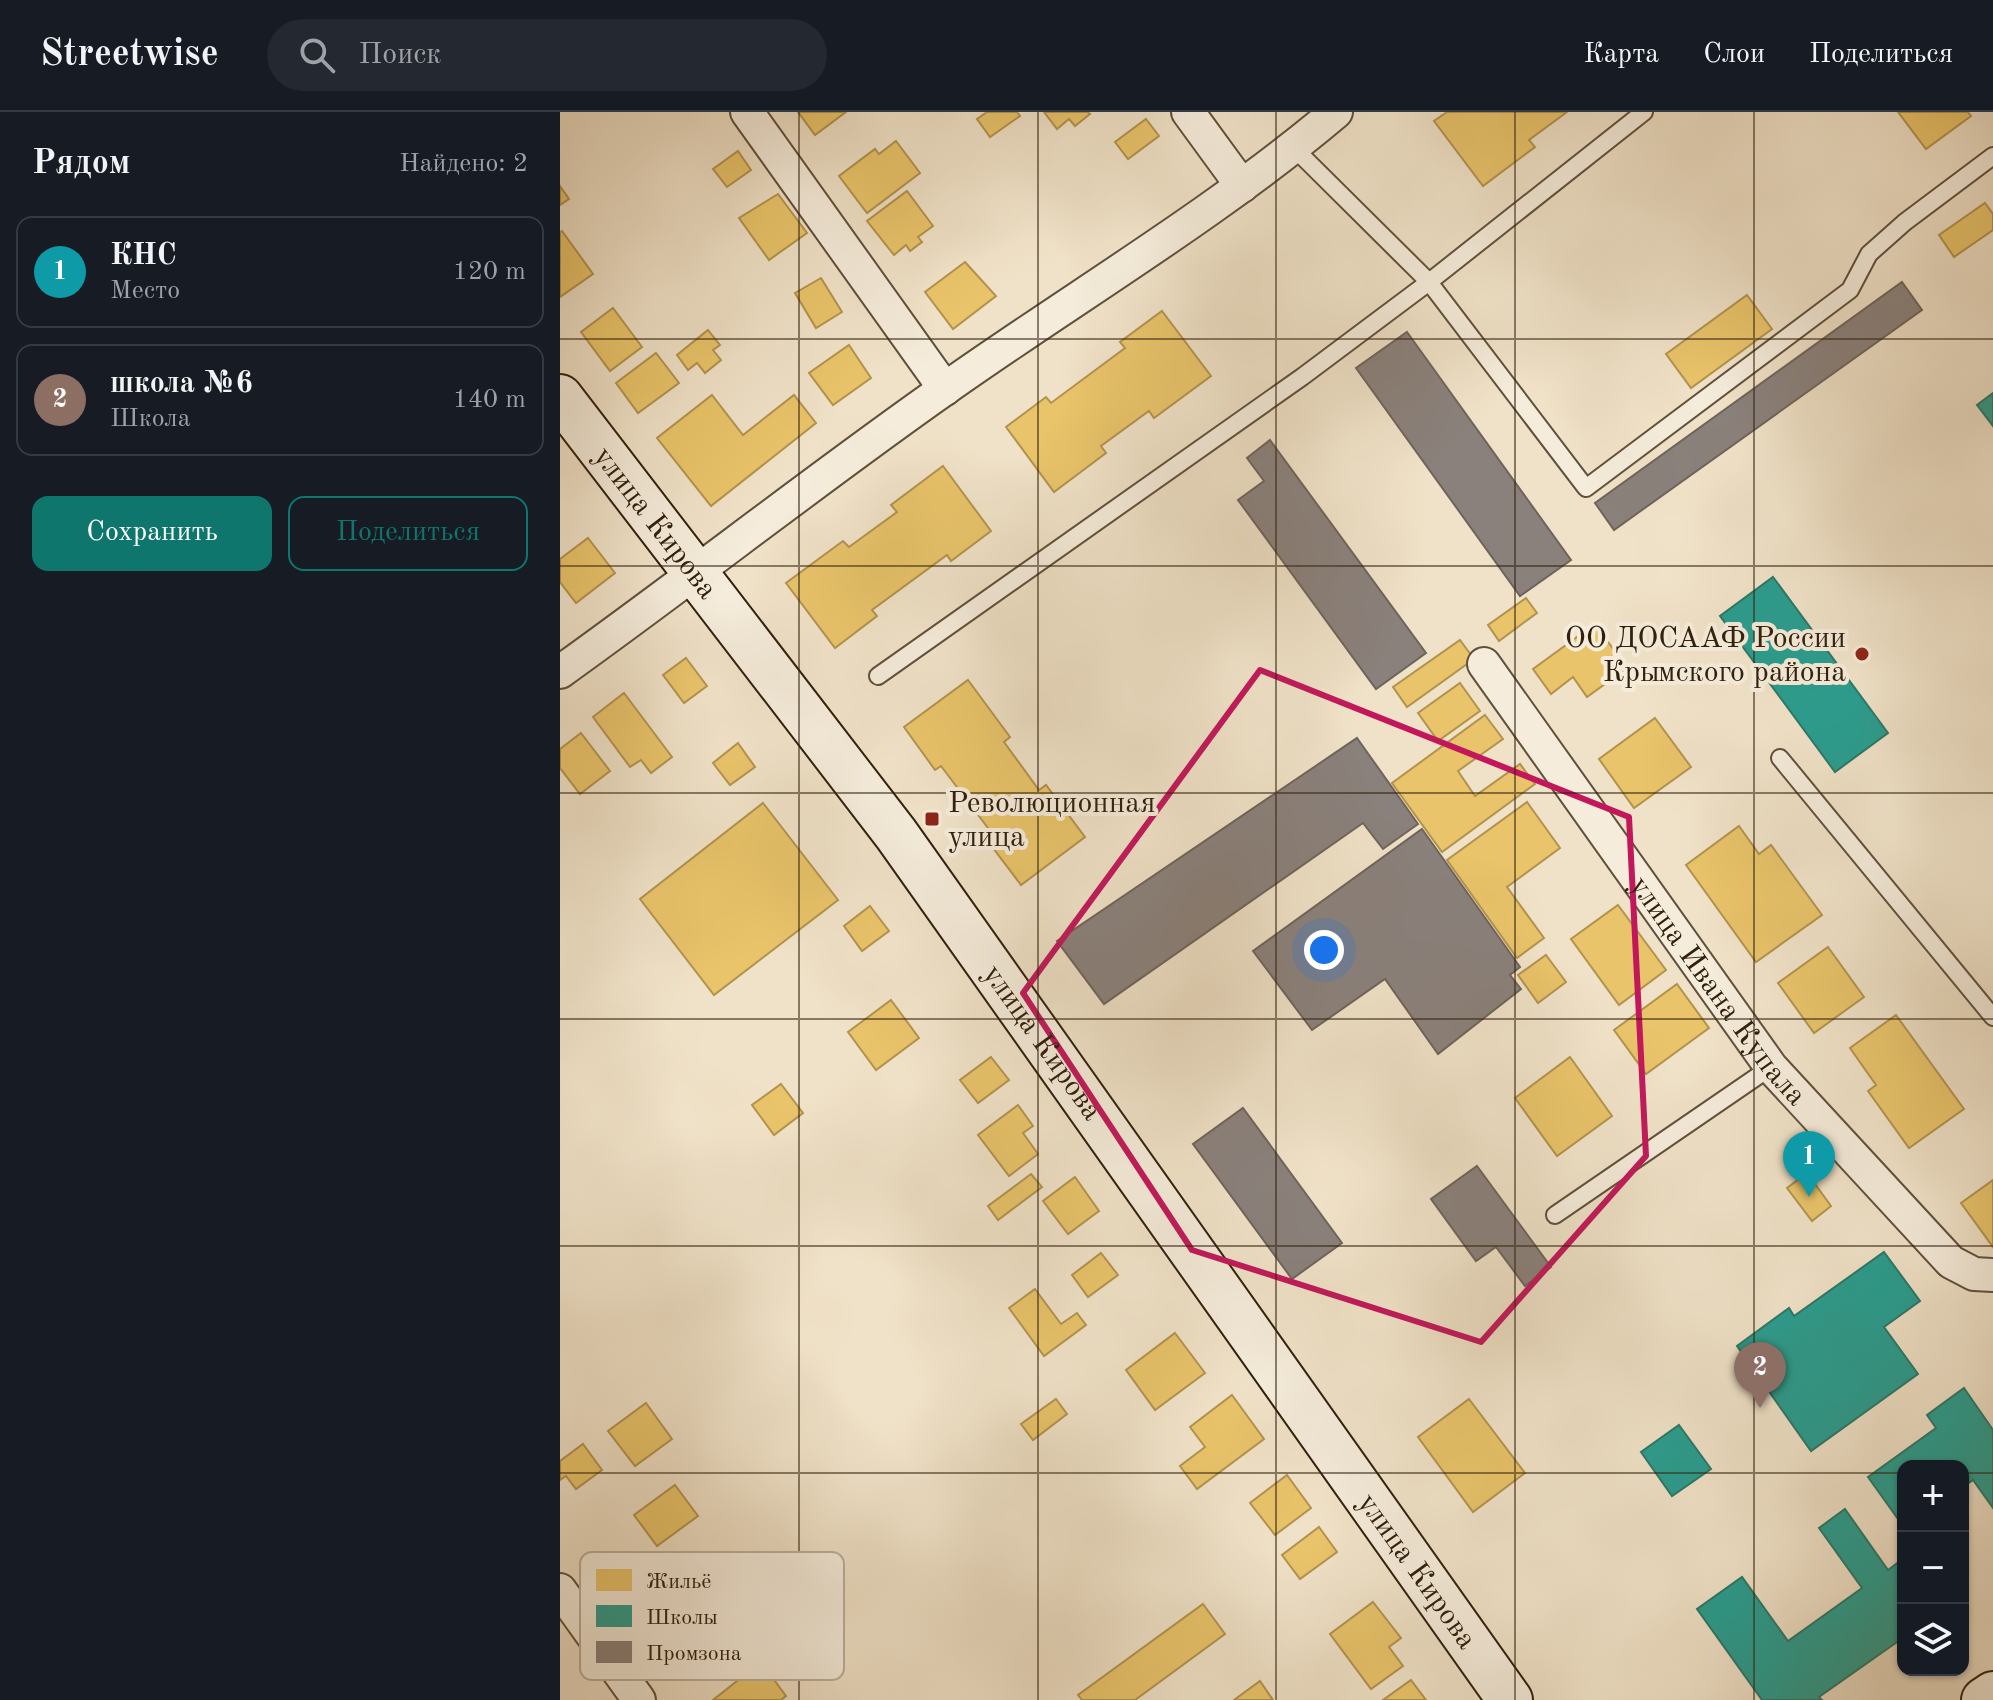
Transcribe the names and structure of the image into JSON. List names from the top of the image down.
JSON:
{
  "streets": {
    "main road": ["улица Кирова"],
    "street": ["улица Ивана Купала"]
  },
  "places": {
    "other": ["ОО ДОСААФ России Крымского района"],
    "transit": ["Революционная улица"]
  },
  "legend": ["Жильё", "Школы", "Промзона"],
  "page": {
    "header": "Streetwise",
    "search": "Поиск",
    "nav": ["Карта", "Слои", "Поделиться"],
    "heading": ["Рядом", "Найдено: 2"],
    "list": [
      {
        "mark": "1",
        "name": "КНС",
        "note": "Место",
        "value": "120 m"
      },
      {
        "mark": "2",
        "name": "школа №6",
        "note": "Школа",
        "value": "140 m"
      }
    ],
    "buttons": ["Сохранить", "Поделиться"],
    "pins": ["1", "2"],
    "map_buttons": ["+", "−"]
  }
}
